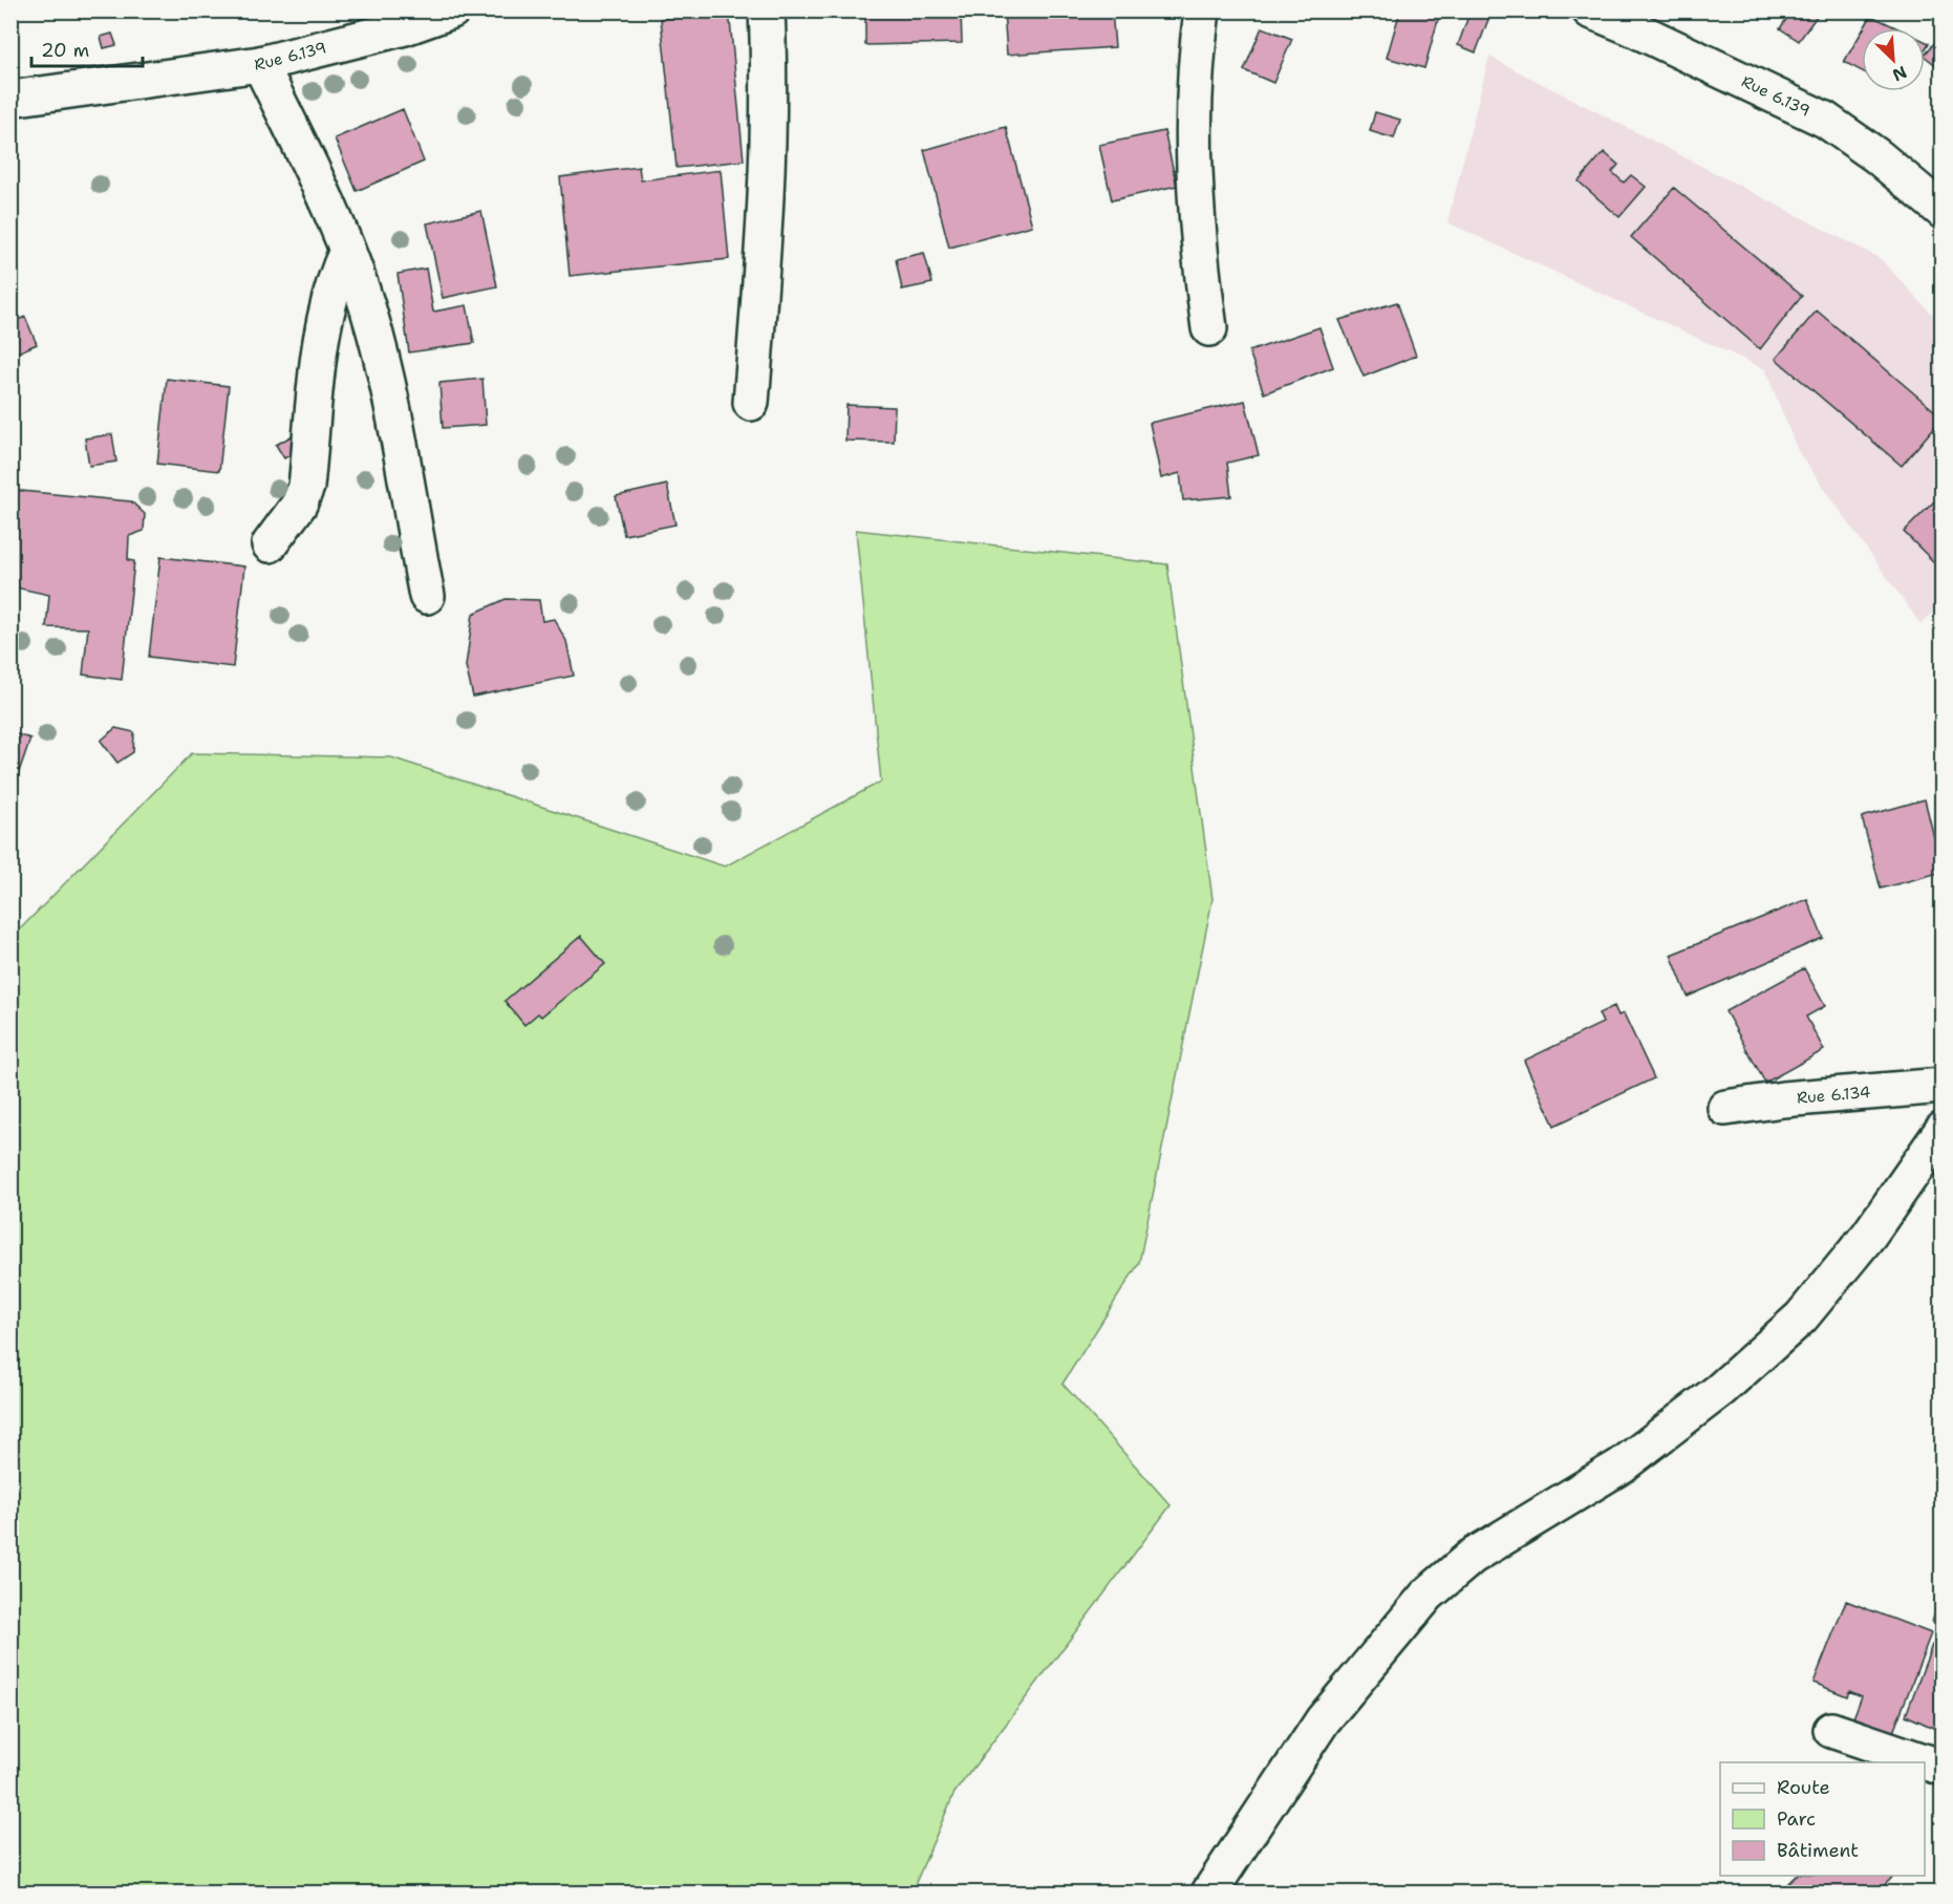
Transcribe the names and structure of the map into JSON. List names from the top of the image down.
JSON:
{
  "streets": {
    "street": ["Rue 6.139", "Rue 6.134"]
  },
  "legend": ["Route", "Parc", "Bâtiment"],
  "scale_bar": "20 m",
  "north": "bottom right"
}
